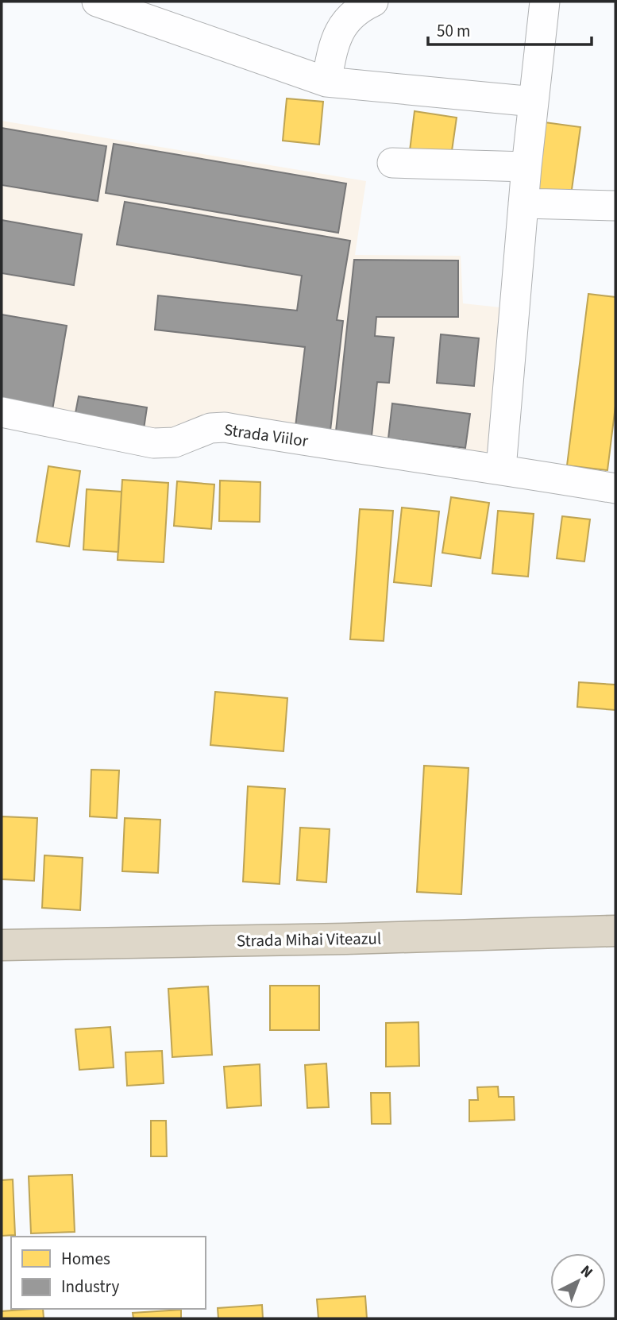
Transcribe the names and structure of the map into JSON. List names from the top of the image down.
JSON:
{
  "streets": {
    "highway": ["Strada Mihai Viteazul"],
    "street": ["Strada Viilor"]
  },
  "legend": ["Homes", "Industry"],
  "scale_bar": "50 m",
  "north": "top right"
}
